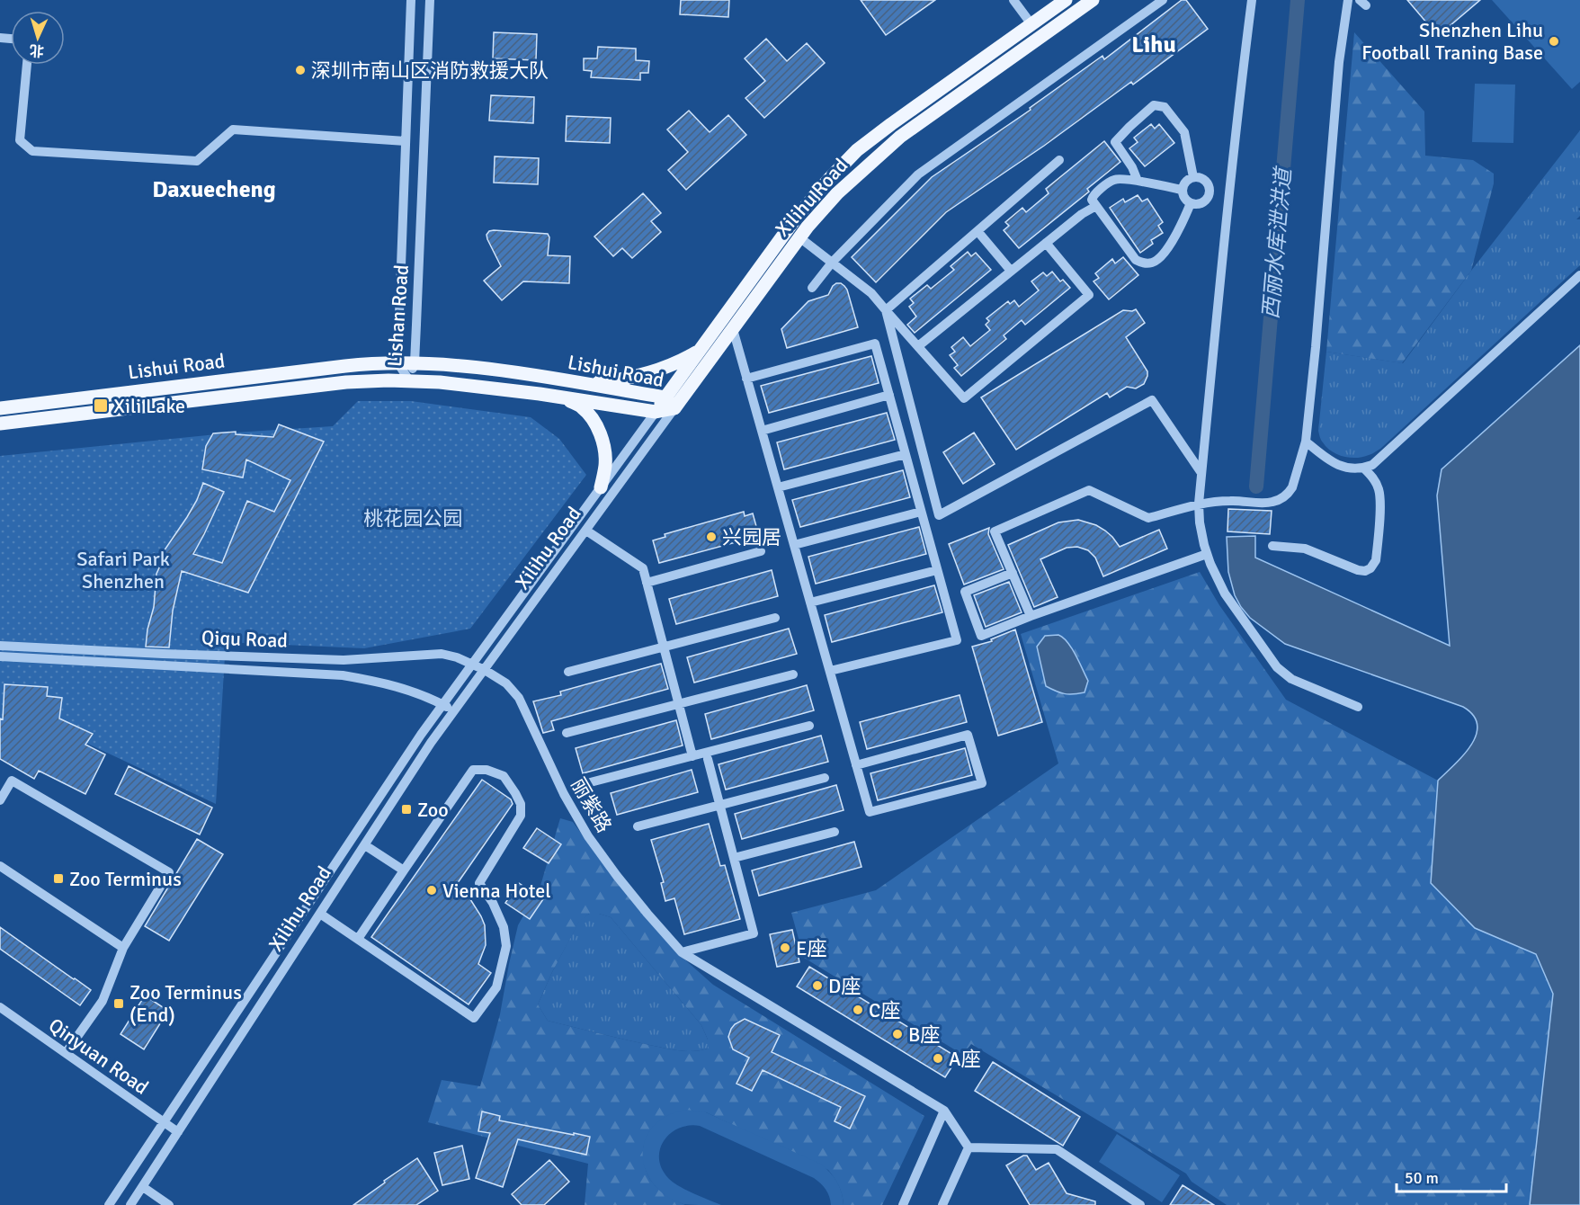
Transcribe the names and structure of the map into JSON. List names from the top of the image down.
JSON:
{
  "streets": {
    "main road": ["Xilihu Road", "Lishui Road"],
    "street": [
      "Lishan Road",
      "Qiqu Road",
      "丽紫路",
      "Qinyuan Road"
    ]
  },
  "crossings": [
    ["Xilihu Road", "Lishui Road"],
    ["Xilihu Road", "Qiqu Road"],
    ["Xilihu Road", "丽紫路"],
    ["Xilihu Road", "Qinyuan Road"],
    ["Lishan Road", "Lishui Road"],
    ["Qiqu Road", "丽紫路"]
  ],
  "districts": ["Lihu", "Daxuecheng"],
  "water": ["西丽水库泄洪道"],
  "parks": ["桃花园公园", "Safari Park Shenzhen"],
  "places": {
    "other": [
      "Shenzhen Lihu Football Traning Base",
      "深圳市南山区消防救援大队",
      "兴园居",
      "Vienna Hotel",
      "E座",
      "D座",
      "C座",
      "B座",
      "A座"
    ],
    "transit": [
      "Xili Lake",
      "Zoo",
      "Zoo Terminus",
      "Zoo Terminus (End)"
    ]
  },
  "scale_bar": "50 m",
  "north": "bottom"
}
